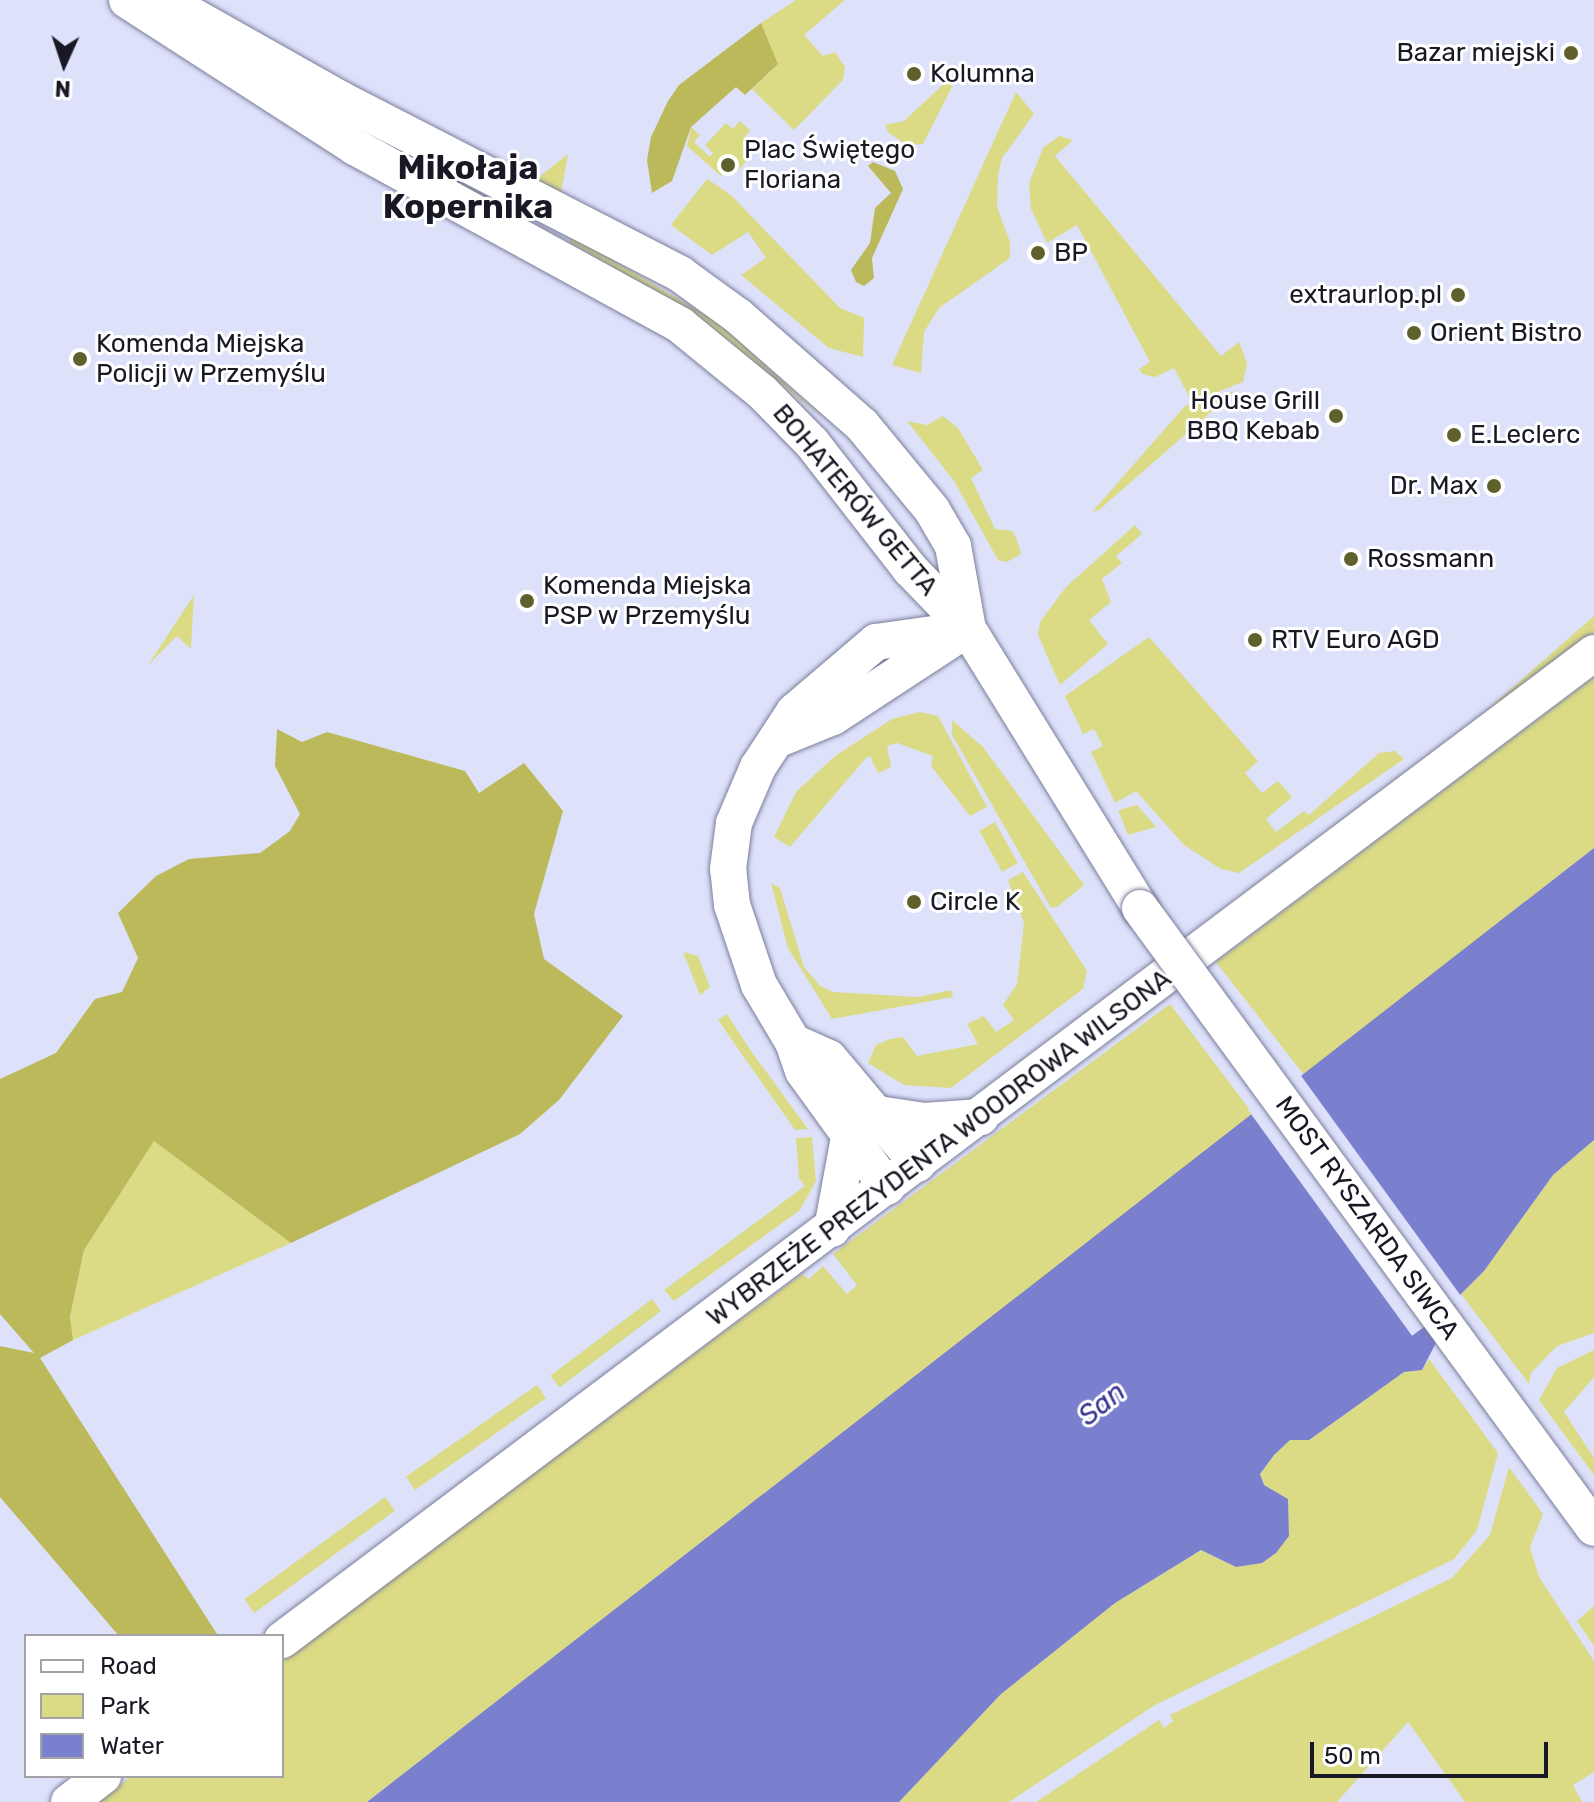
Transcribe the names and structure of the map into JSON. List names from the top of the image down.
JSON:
{
  "streets": {
    "main road": ["BOHATERÓW GETTA", "WYBRZEŻE PREZYDENTA WOODROWA WILSONA", "MOST RYSZARDA SIWCA"]
  },
  "crossings": [
    ["BOHATERÓW GETTA", "MOST RYSZARDA SIWCA"]
  ],
  "districts": ["Mikołaja Kopernika"],
  "water": ["San"],
  "places": [
    "Bazar miejski",
    "Kolumna",
    "Plac Świętego Floriana",
    "BP",
    "extraurlop.pl",
    "Orient Bistro",
    "Komenda Miejska Policji w Przemyślu",
    "House Grill BBQ Kebab",
    "E.Leclerc",
    "Dr. Max",
    "Rossmann",
    "Komenda Miejska PSP w Przemyślu",
    "RTV Euro AGD",
    "Circle K"
  ],
  "legend": ["Road", "Park", "Water"],
  "scale_bar": "50 m",
  "north": "bottom"
}
